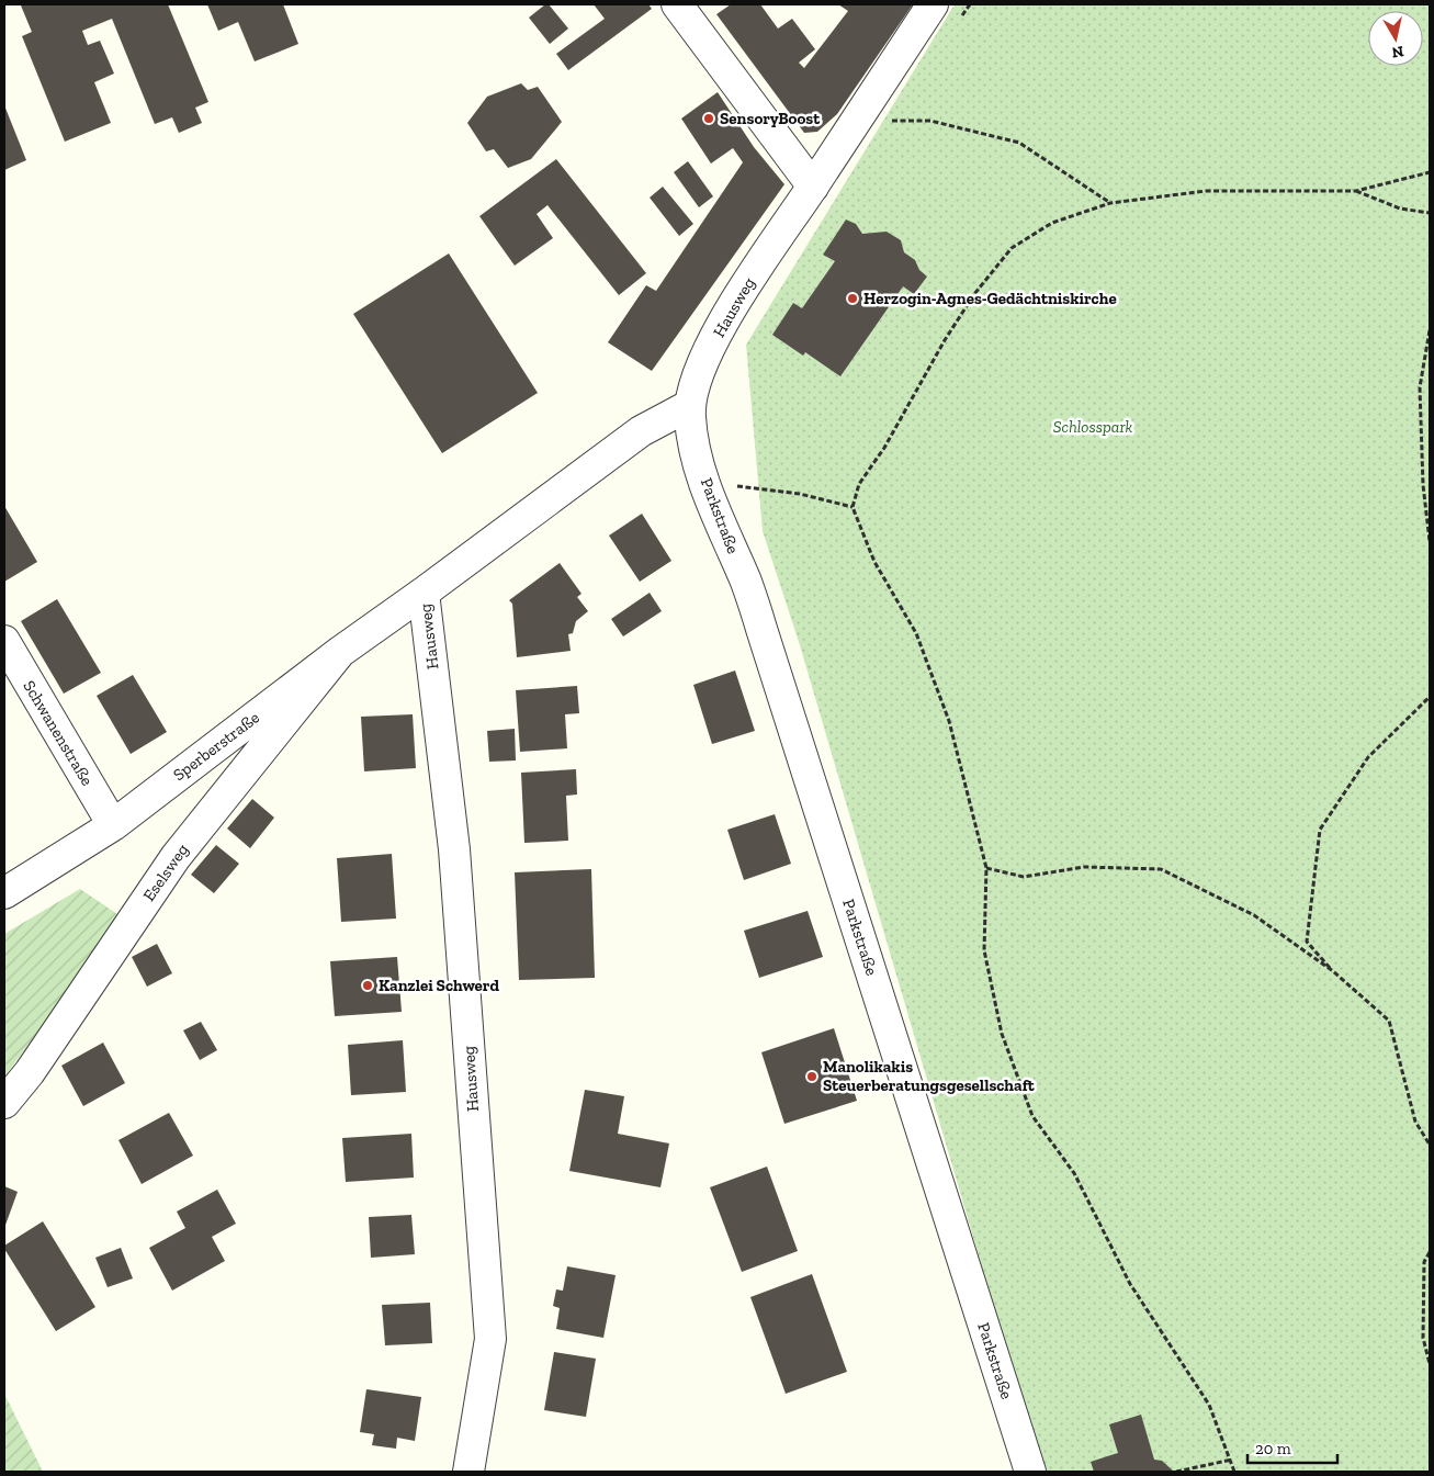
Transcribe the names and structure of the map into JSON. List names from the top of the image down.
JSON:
{
  "streets": {
    "street": [
      "Hausweg",
      "Parkstraße",
      "Schwanenstraße",
      "Sperberstraße",
      "Eselsweg"
    ]
  },
  "crossings": [
    ["Hausweg", "Parkstraße"],
    ["Hausweg", "Sperberstraße"],
    ["Schwanenstraße", "Sperberstraße"],
    ["Sperberstraße", "Eselsweg"]
  ],
  "parks": ["Schlosspark"],
  "places": [
    "SensoryBoost",
    "Herzogin-Agnes-Gedächtniskirche",
    "Kanzlei Schwerd",
    "Manolikakis Steuerberatungsgesellschaft"
  ],
  "scale_bar": "20 m",
  "north": "bottom"
}
